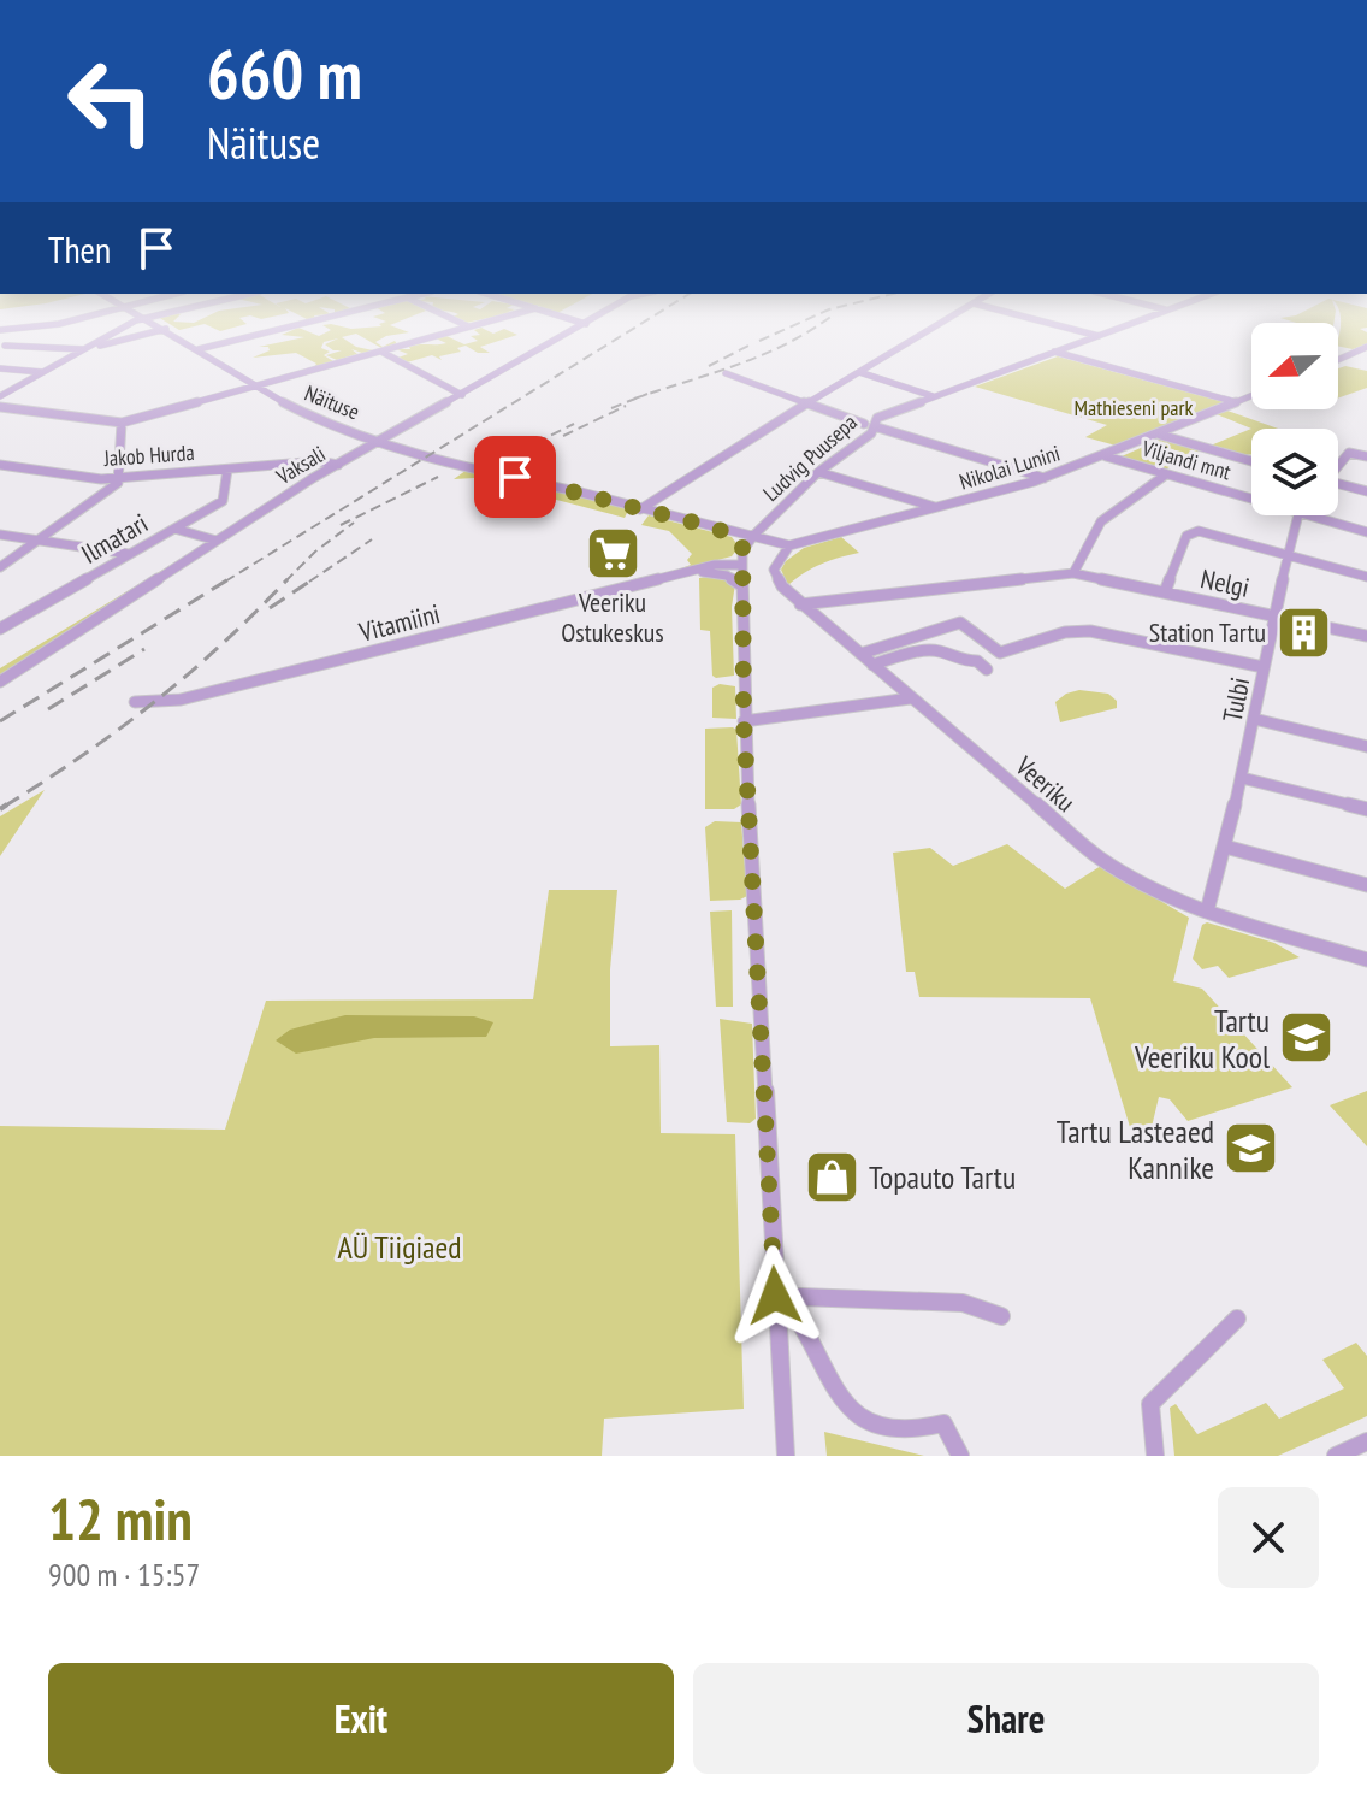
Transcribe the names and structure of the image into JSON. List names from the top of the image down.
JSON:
{
  "streets": {
    "street": [
      "Näituse",
      "Jakob Hurda",
      "Ludvig Puusepa",
      "Viljandi mnt",
      "Vaksali",
      "Nikolai Lunini",
      "Ilmatari",
      "Nelgi",
      "Vitamiini",
      "Tulbi",
      "Veeriku"
    ]
  },
  "crossings": [
    ["Näituse", "Ludvig Puusepa"],
    ["Näituse", "Vaksali"],
    ["Näituse", "Nikolai Lunini"],
    ["Jakob Hurda", "Vaksali"],
    ["Jakob Hurda", "Ilmatari"],
    ["Ludvig Puusepa", "Nikolai Lunini"],
    ["Viljandi mnt", "Nikolai Lunini"],
    ["Nikolai Lunini", "Veeriku"],
    ["Nelgi", "Tulbi"],
    ["Nelgi", "Veeriku"],
    ["Tulbi", "Veeriku"]
  ],
  "parks": ["Mathieseni park", "AÜ Tiigiaed"],
  "places": {
    "supermarket": ["Veeriku Ostukeskus"],
    "building": ["Station Tartu"],
    "school or university": ["Tartu Veeriku Kool", "Tartu Lasteaed Kannike"],
    "shop": ["Topauto Tartu"]
  },
  "north": "left",
  "page": {
    "turn": ["660 m", "Näituse"],
    "then": "Then",
    "heading": ["12 min", "900 m · 15:57"],
    "buttons": ["Exit", "Share"]
  }
}
